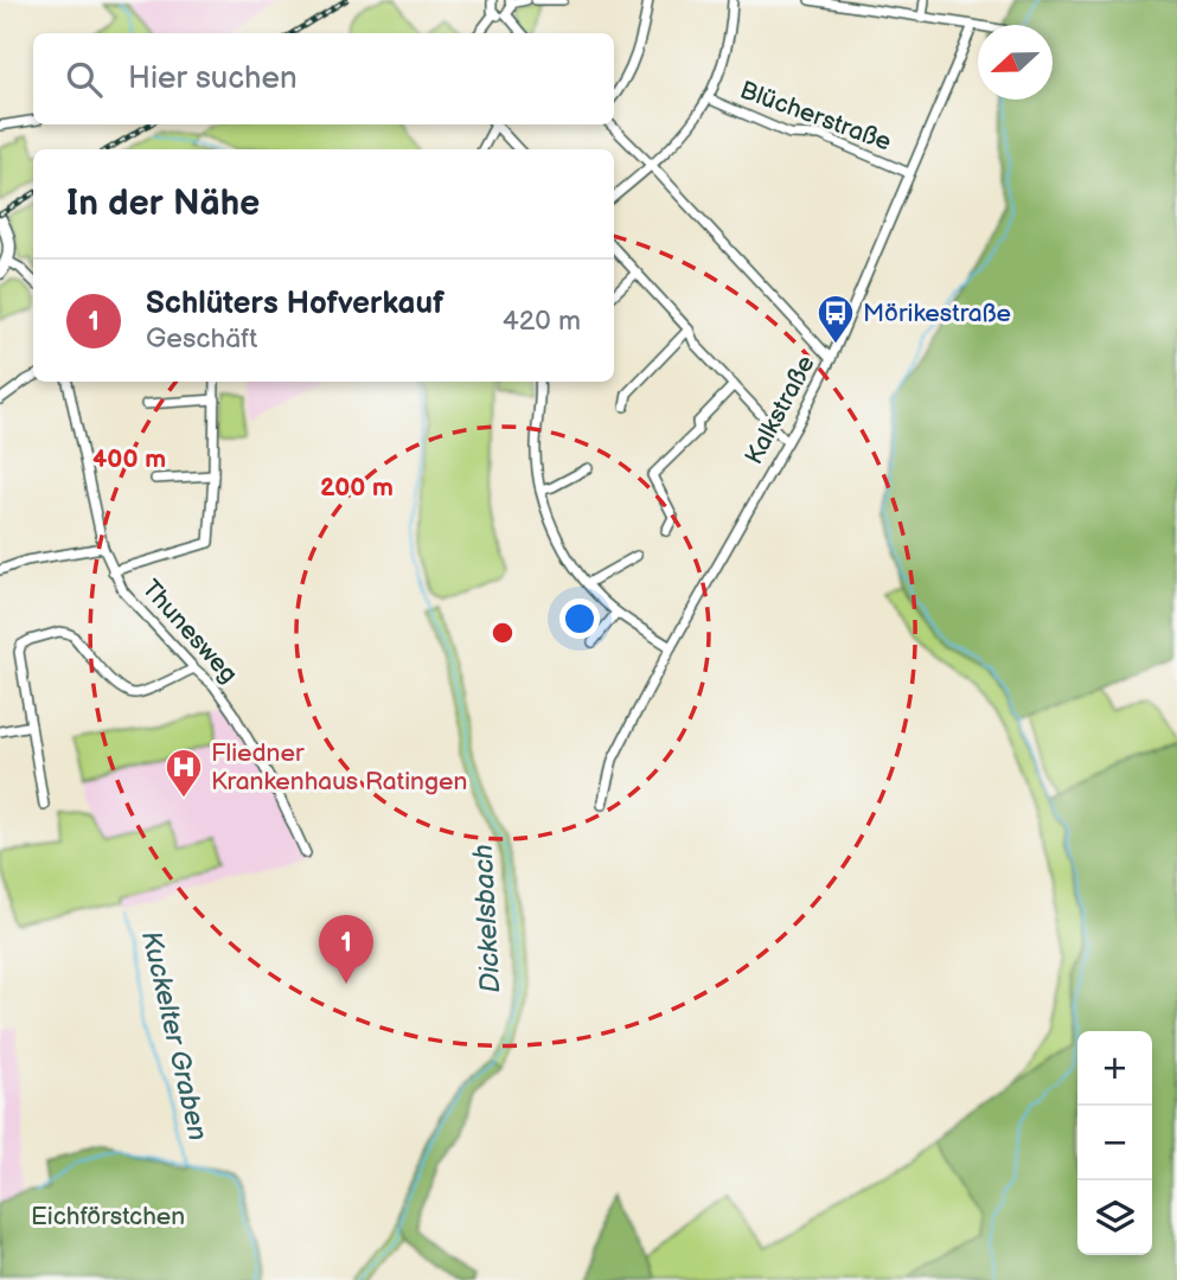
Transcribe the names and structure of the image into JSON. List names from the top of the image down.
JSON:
{
  "streets": {
    "street": ["Blücherstraße", "Kalkstraße", "Thunesweg"]
  },
  "crossings": [
    ["Blücherstraße", "Kalkstraße"]
  ],
  "water": ["Dickelsbach", "Kuckelter Graben"],
  "parks": ["Eichförstchen"],
  "places": {
    "bus stop": ["Mörikestraße"],
    "hospital": ["Fliedner Krankenhaus Ratingen"]
  },
  "north": "left",
  "page": {
    "search": "Hier suchen",
    "heading": "In der Nähe",
    "list": [
      {
        "mark": "1",
        "name": "Schlüters Hofverkauf",
        "note": "Geschäft",
        "value": "420 m"
      }
    ],
    "pins": "1",
    "map_buttons": ["+", "−"]
  },
  "rings": ["400 m", "200 m"]
}
